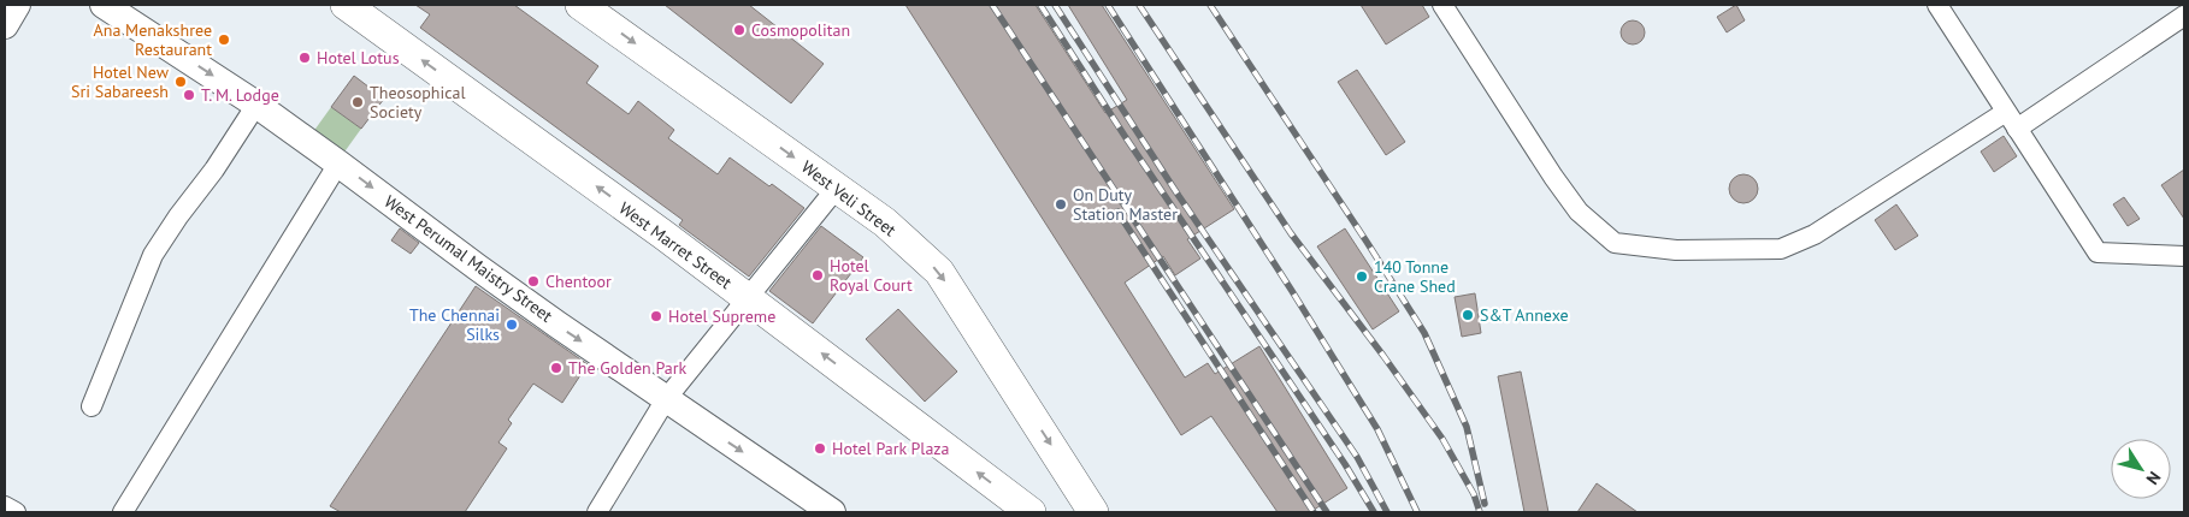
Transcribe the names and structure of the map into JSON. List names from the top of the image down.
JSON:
{
  "streets": {
    "main road": ["West Veli Street", "West Marret Street"],
    "street": ["West Perumal Maistry Street"]
  },
  "one_way": ["West Veli Street", "West Marret Street", "West Perumal Maistry Street"],
  "places": [
    "Cosmopolitan",
    "Ana Menakshree Restaurant",
    "Hotel Lotus",
    "Hotel New Sri Sabareesh",
    "T. M. Lodge",
    "Theosophical Society",
    "On Duty Station Master",
    "Hotel Royal Court",
    "140 Tonne Crane Shed",
    "Chentoor",
    "S&T Annexe",
    "Hotel Supreme",
    "The Chennai Silks",
    "The Golden Park",
    "Hotel Park Plaza"
  ],
  "north": "bottom right"
}
